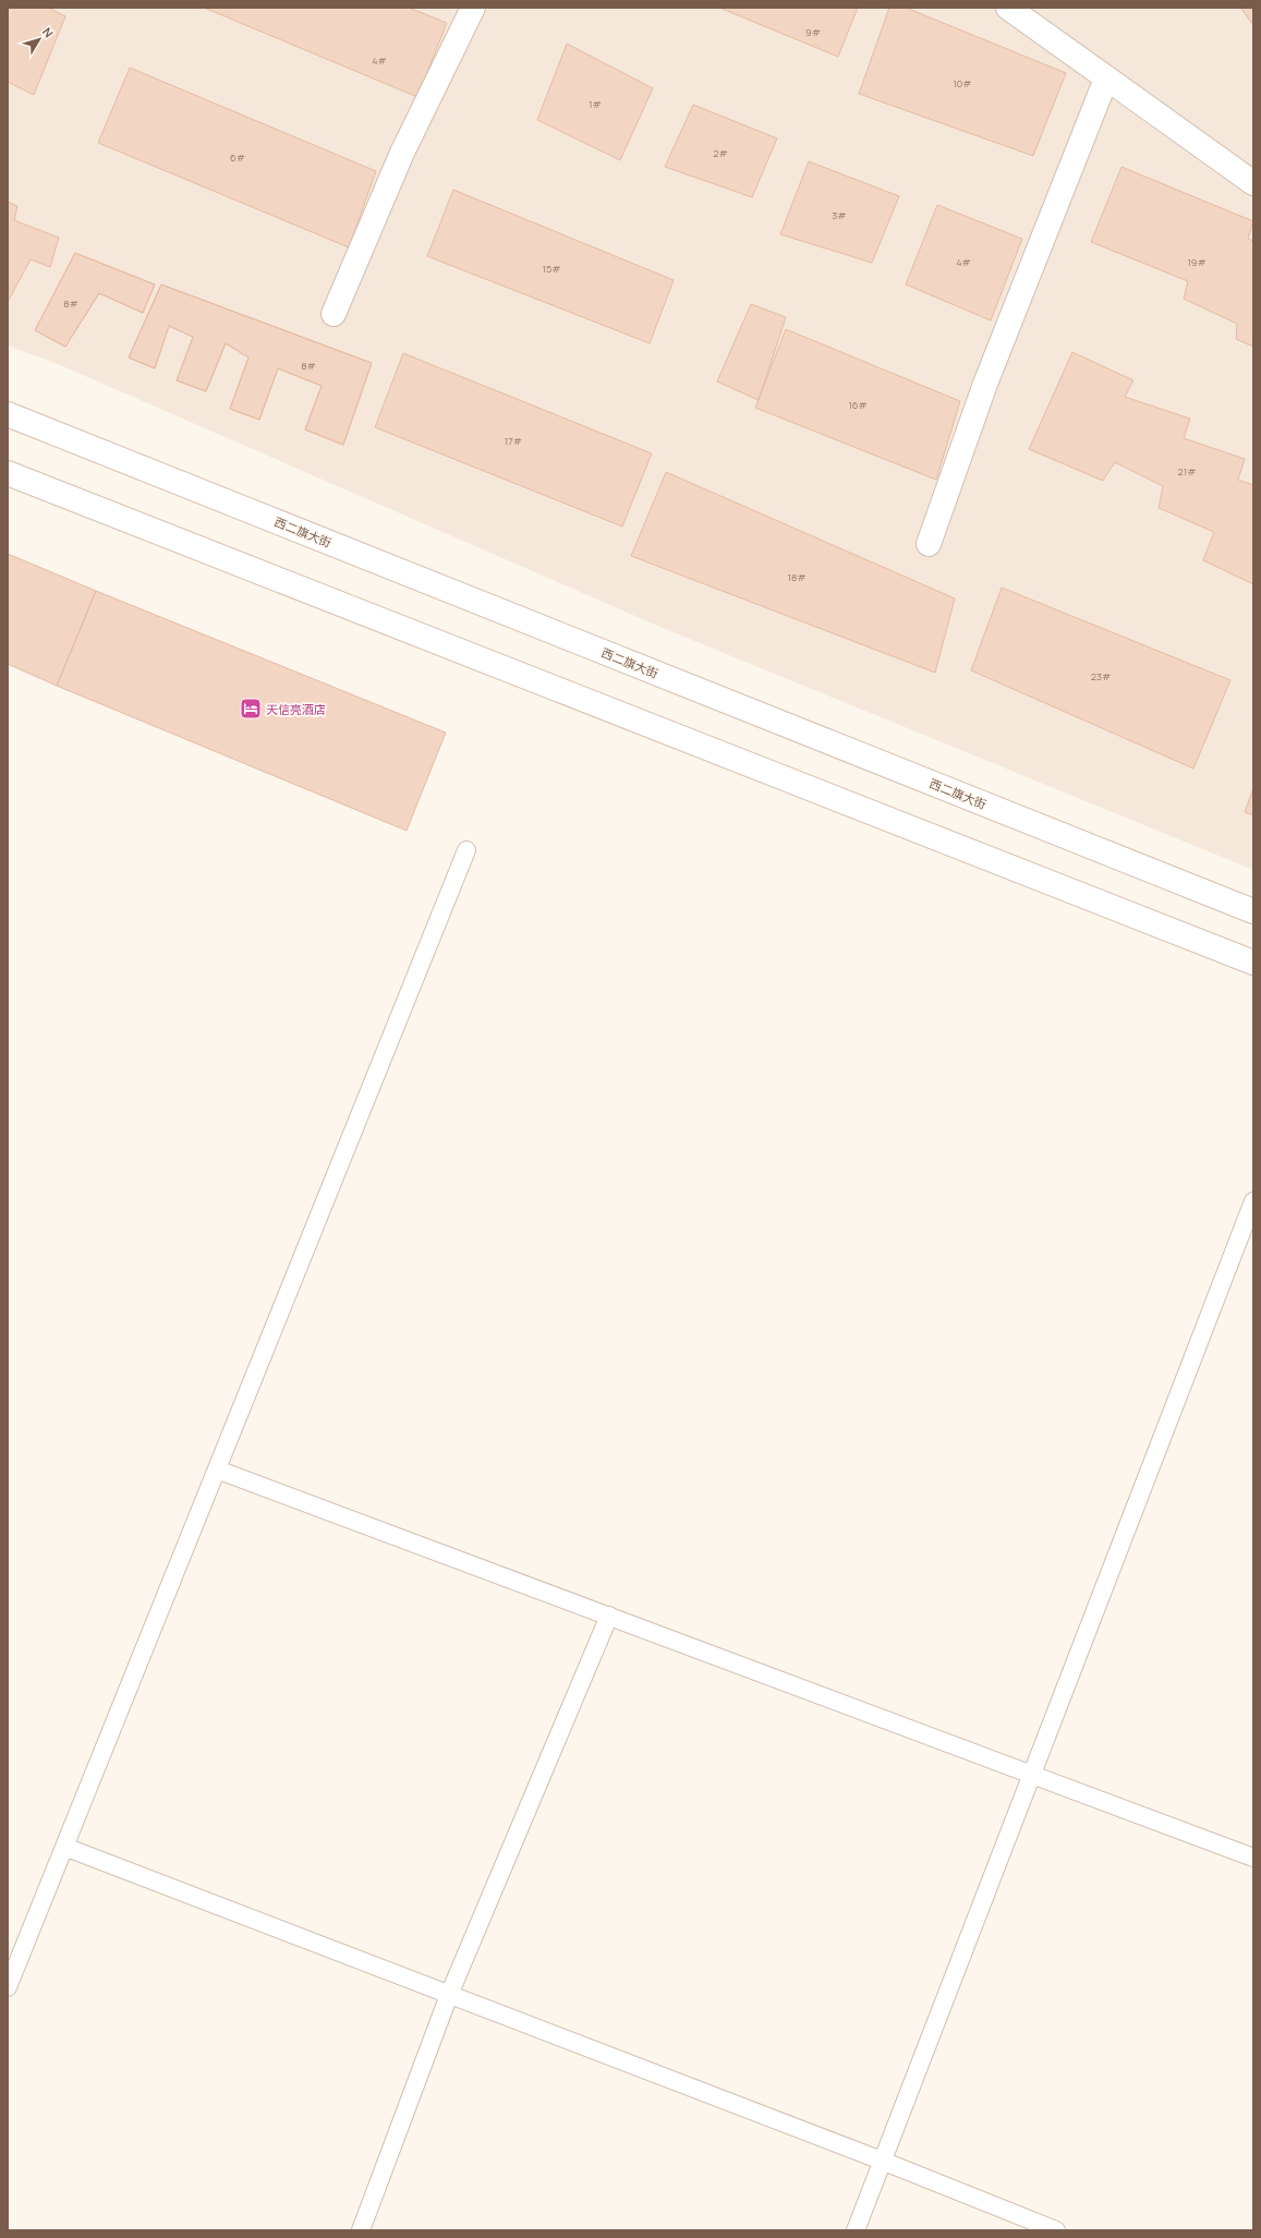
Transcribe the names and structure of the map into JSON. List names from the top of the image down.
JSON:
{
  "streets": {
    "main road": ["西二旗大街"]
  },
  "places": {
    "hotel": ["天信亮酒店"]
  },
  "house_numbers": [
    "9#",
    "4#",
    "10#",
    "1#",
    "2#",
    "6#",
    "3#",
    "4#",
    "19#",
    "15#",
    "8#",
    "8#",
    "16#",
    "17#",
    "21#",
    "18#",
    "23#"
  ],
  "north": "top right"
}
